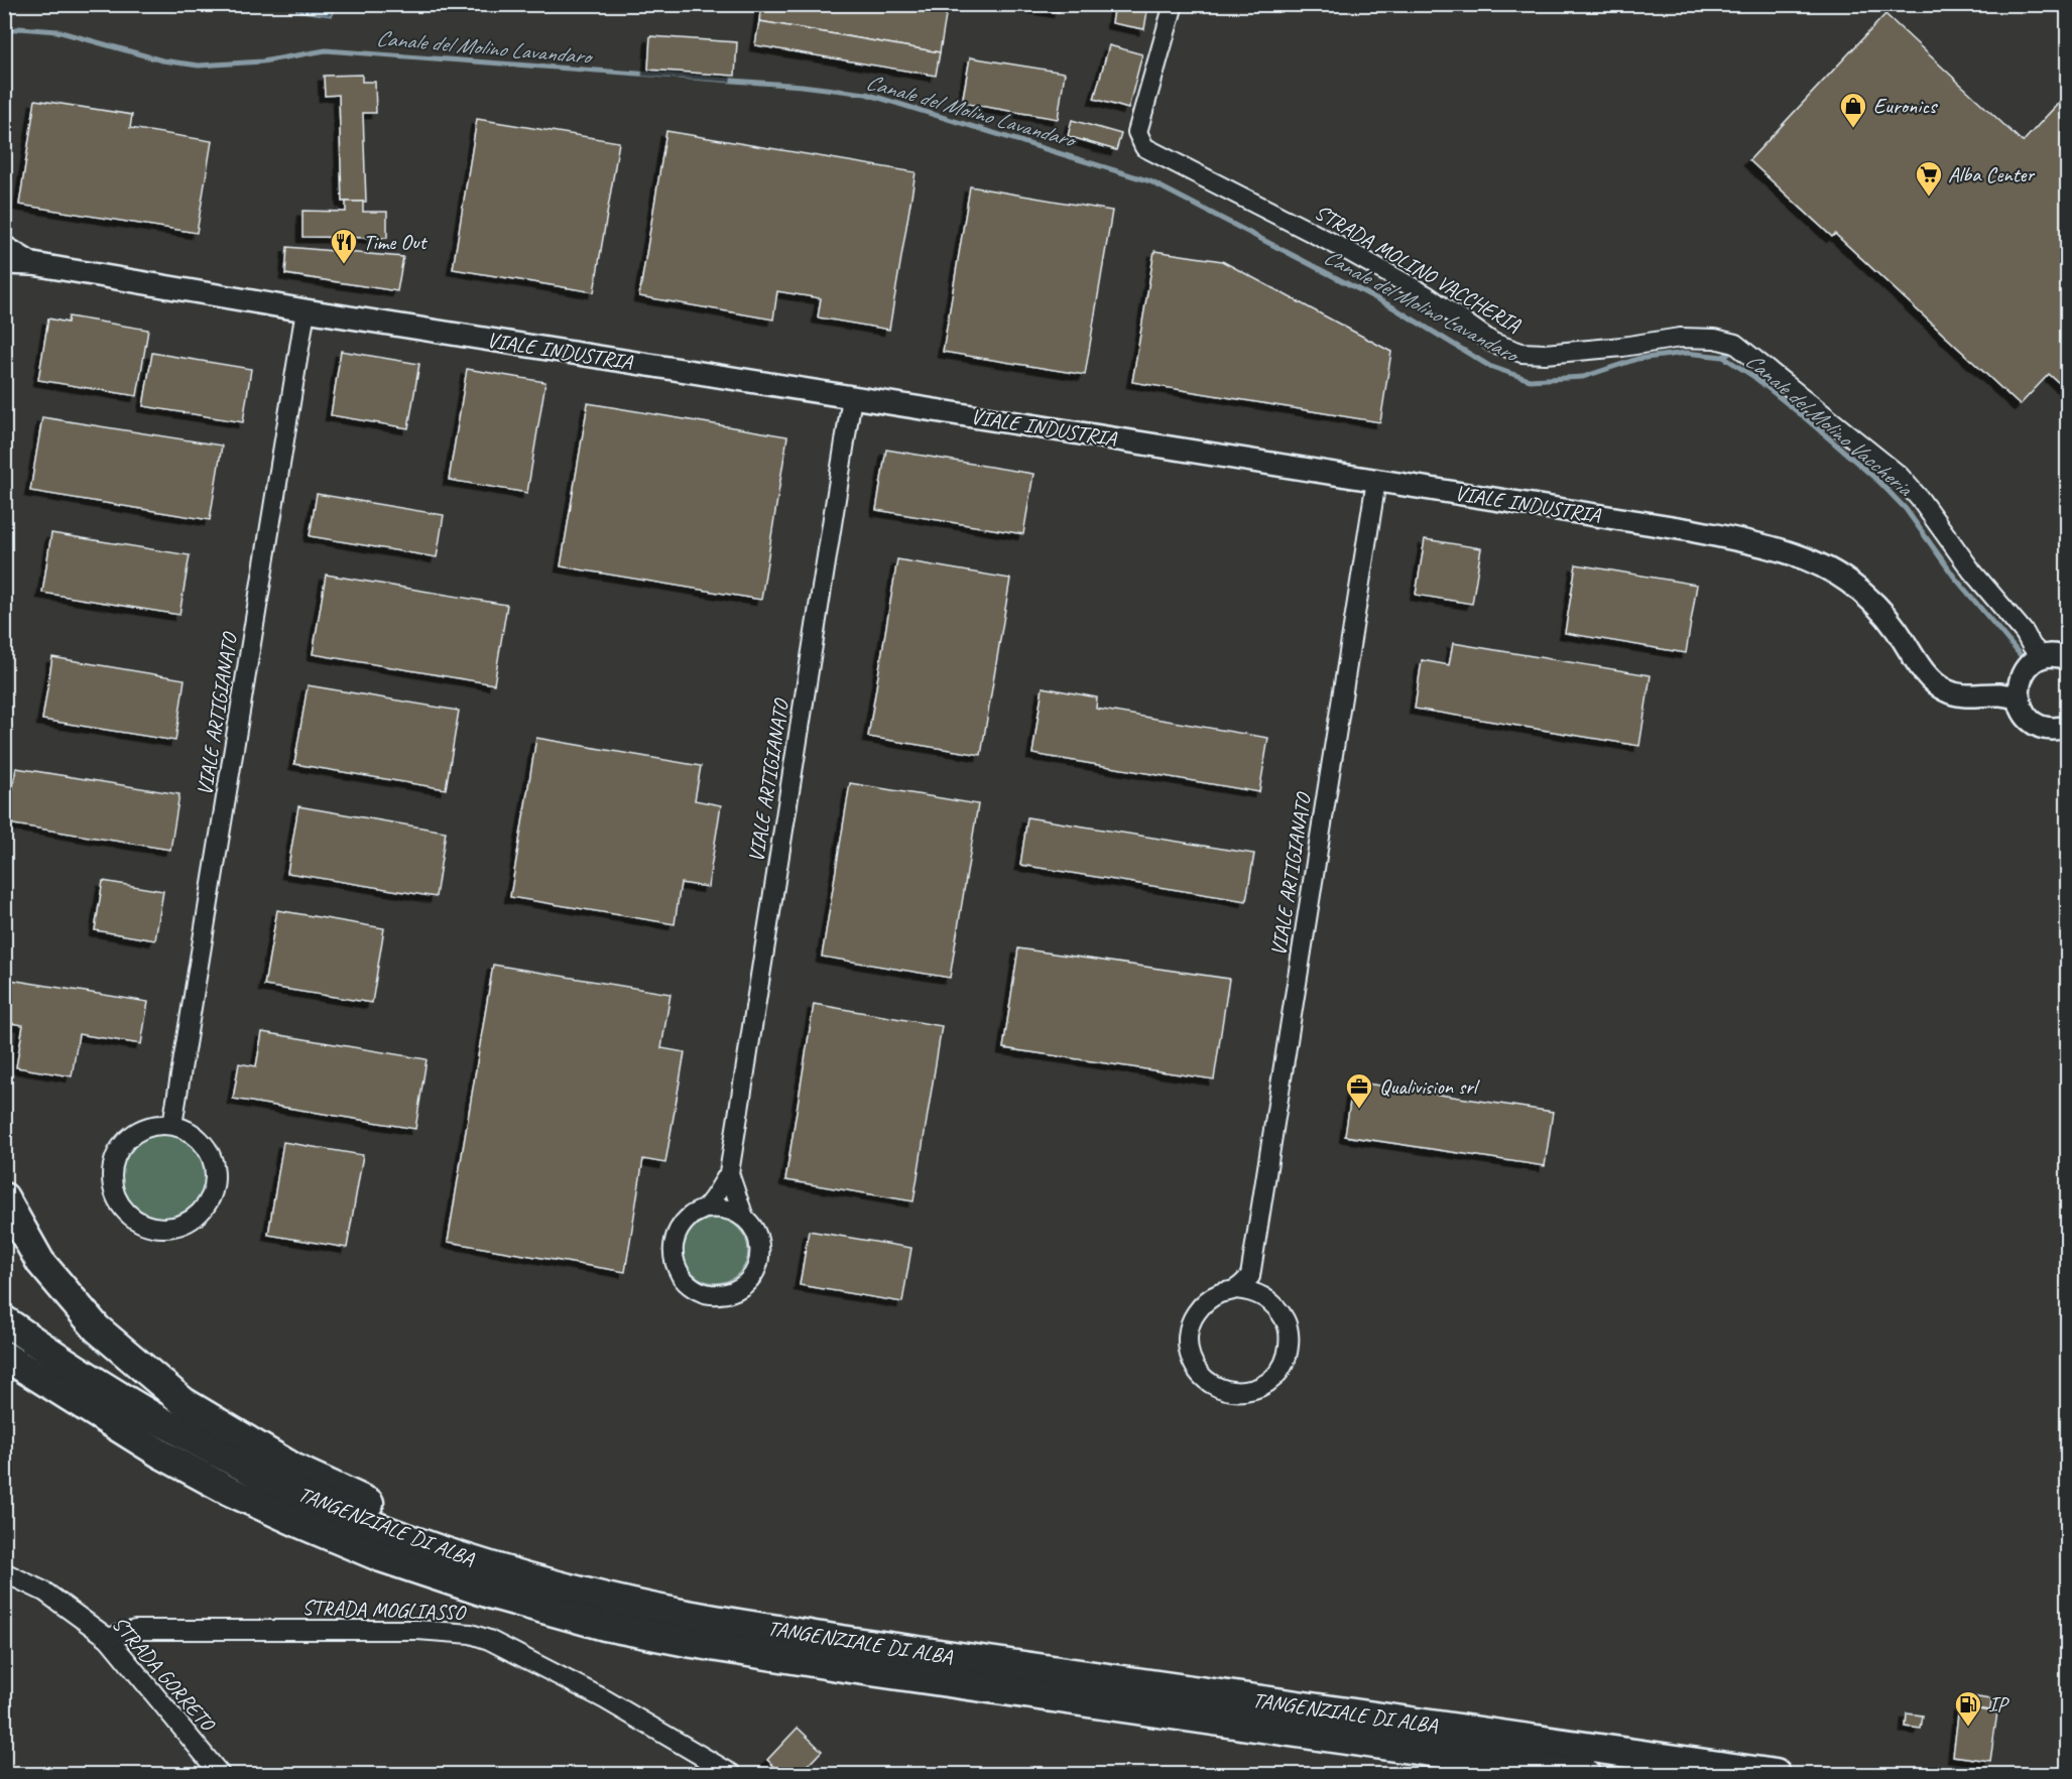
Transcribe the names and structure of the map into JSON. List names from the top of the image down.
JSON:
{
  "streets": {
    "highway": ["TANGENZIALE DI ALBA"],
    "street": [
      "STRADA MOLINO VACCHERIA",
      "VIALE INDUSTRIA",
      "VIALE ARTIGIANATO",
      "STRADA MOGLIASSO",
      "STRADA GORRETO"
    ]
  },
  "crossings": [
    ["VIALE INDUSTRIA", "VIALE ARTIGIANATO"],
    ["STRADA MOGLIASSO", "STRADA GORRETO"]
  ],
  "water": ["Canale del Molino Lavandaro", "Canale del Molino Vaccheria"],
  "places": {
    "shop": ["Euronics"],
    "supermarket": ["Alba Center"],
    "restaurant": ["Time Out"],
    "office": ["Qualivision srl"],
    "fuel station": ["IP"]
  }
}
